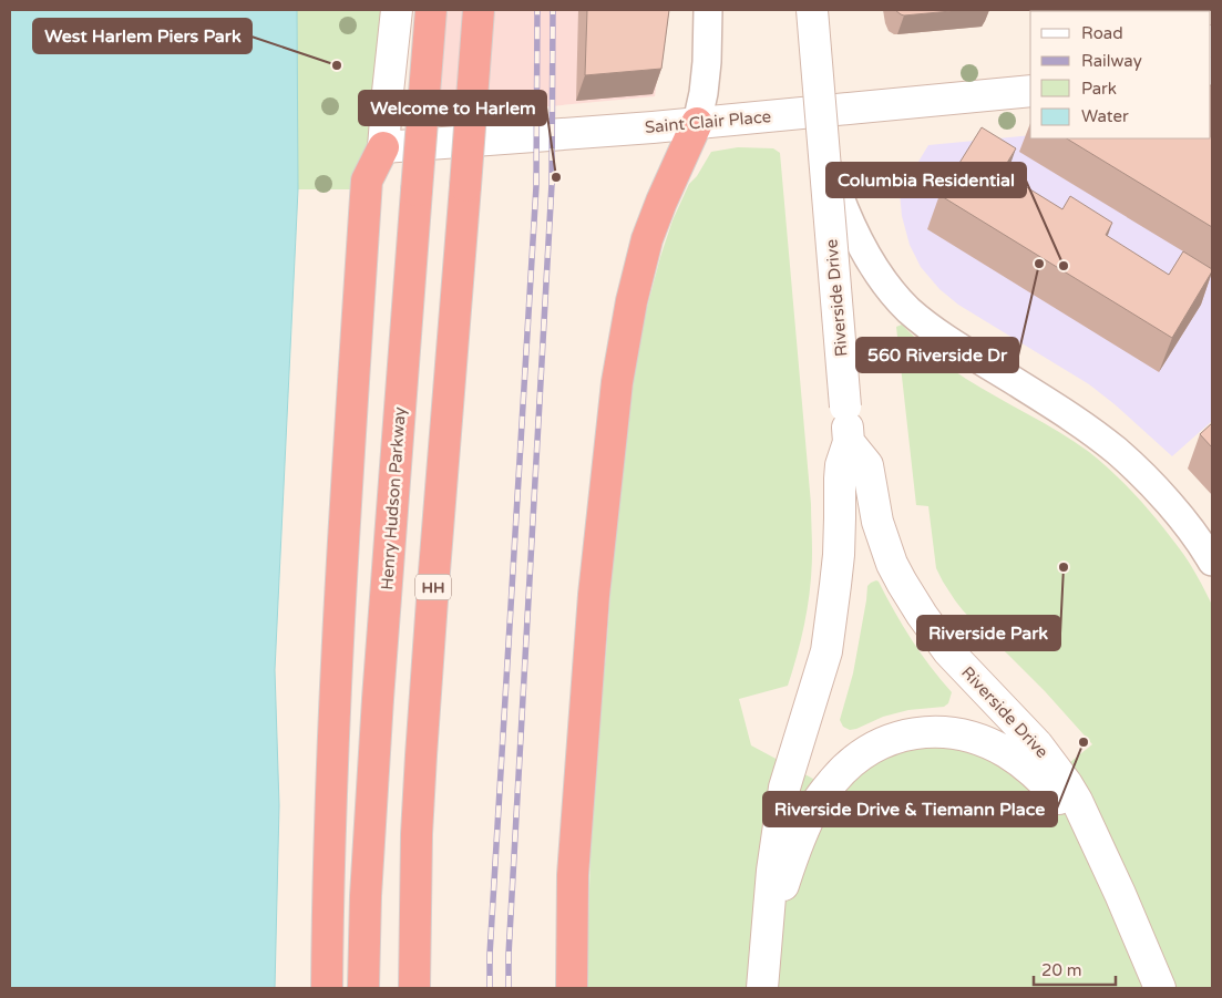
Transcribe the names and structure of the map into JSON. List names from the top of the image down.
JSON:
{
  "streets": {
    "highway": ["Henry Hudson Parkway", "HH"],
    "main road": ["Saint Clair Place", "Riverside Drive"]
  },
  "crossings": [
    ["Saint Clair Place", "Riverside Drive"]
  ],
  "places": [
    "West Harlem Piers Park",
    "Welcome to Harlem",
    "560 Riverside Dr",
    "Columbia Residential",
    "Riverside Park",
    "Riverside Drive & Tiemann Place"
  ],
  "legend": [
    "Road",
    "Railway",
    "Park",
    "Water"
  ],
  "scale_bar": "20 m"
}
